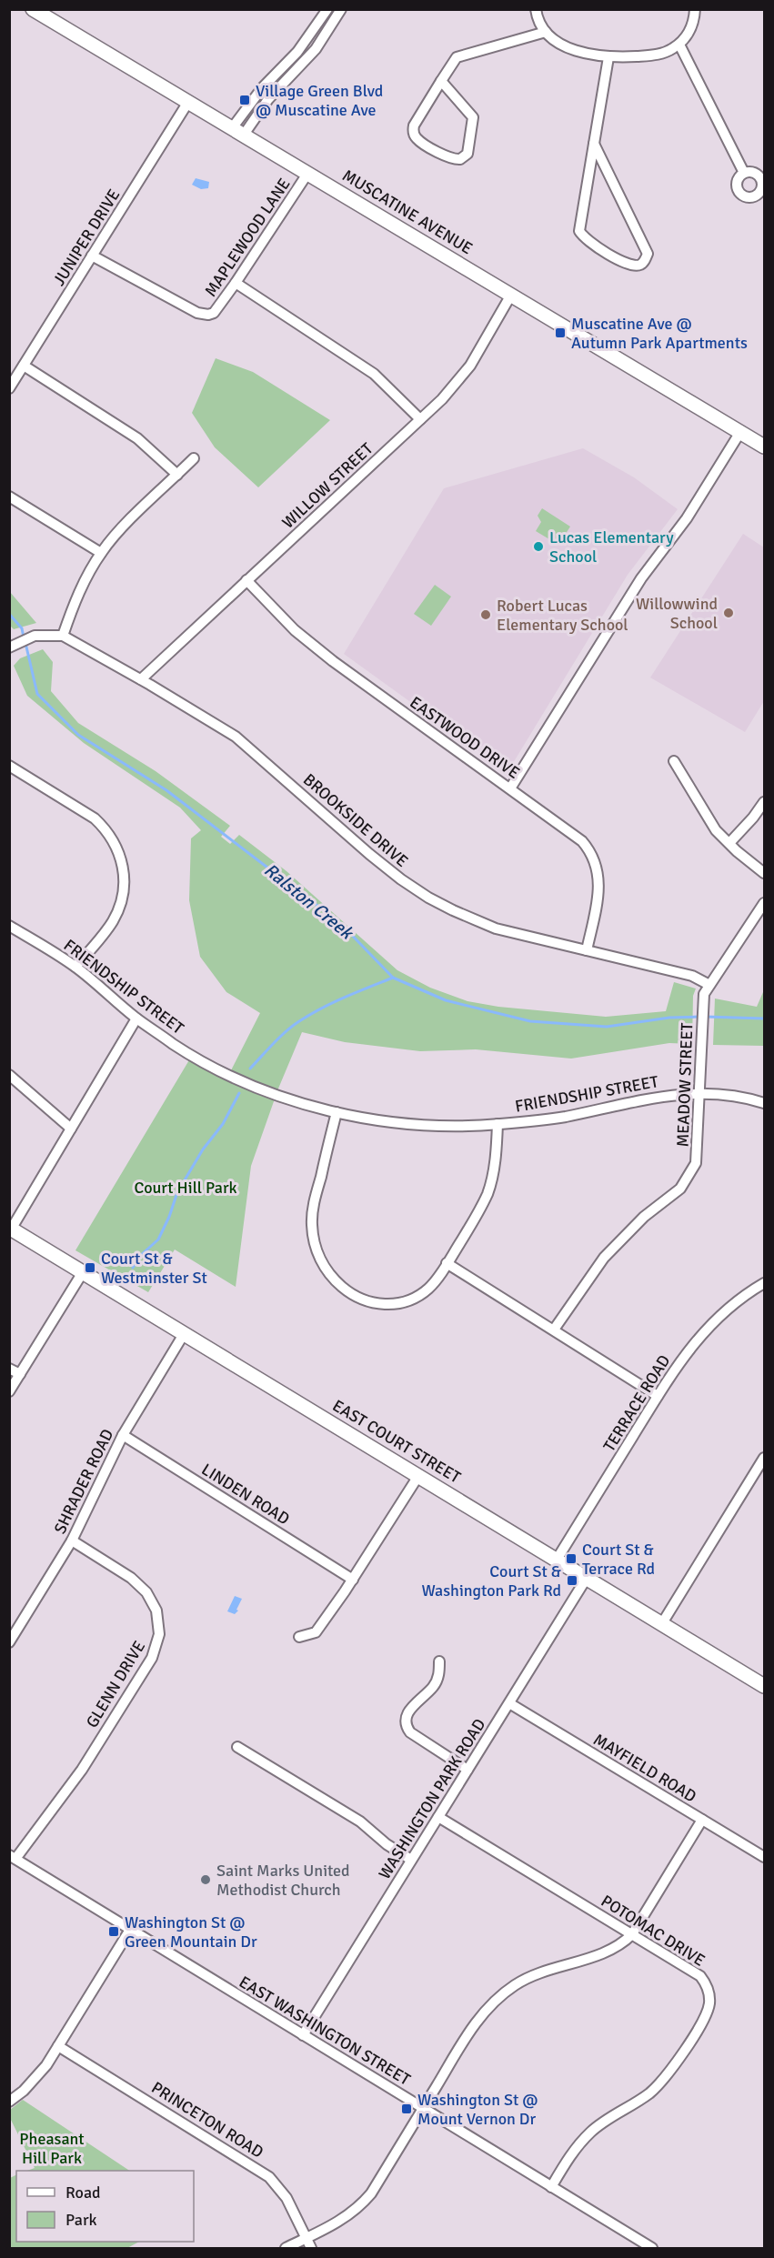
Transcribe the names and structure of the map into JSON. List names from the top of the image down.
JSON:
{
  "streets": {
    "street": [
      "MUSCATINE AVENUE",
      "JUNIPER DRIVE",
      "MAPLEWOOD LANE",
      "WILLOW STREET",
      "EASTWOOD DRIVE",
      "BROOKSIDE DRIVE",
      "FRIENDSHIP STREET",
      "MEADOW STREET",
      "TERRACE ROAD",
      "EAST COURT STREET",
      "SHRADER ROAD",
      "LINDEN ROAD",
      "GLENN DRIVE",
      "MAYFIELD ROAD",
      "WASHINGTON PARK ROAD",
      "POTOMAC DRIVE",
      "EAST WASHINGTON STREET",
      "PRINCETON ROAD"
    ]
  },
  "crossings": [
    ["MUSCATINE AVENUE", "JUNIPER DRIVE"],
    ["MUSCATINE AVENUE", "MAPLEWOOD LANE"],
    ["MUSCATINE AVENUE", "WILLOW STREET"],
    ["JUNIPER DRIVE", "MAPLEWOOD LANE"],
    ["WILLOW STREET", "EASTWOOD DRIVE"],
    ["WILLOW STREET", "BROOKSIDE DRIVE"],
    ["EASTWOOD DRIVE", "BROOKSIDE DRIVE"],
    ["BROOKSIDE DRIVE", "MEADOW STREET"],
    ["FRIENDSHIP STREET", "MEADOW STREET"],
    ["TERRACE ROAD", "EAST COURT STREET"],
    ["EAST COURT STREET", "SHRADER ROAD"],
    ["EAST COURT STREET", "WASHINGTON PARK ROAD"],
    ["SHRADER ROAD", "LINDEN ROAD"],
    ["SHRADER ROAD", "GLENN DRIVE"],
    ["GLENN DRIVE", "EAST WASHINGTON STREET"],
    ["MAYFIELD ROAD", "WASHINGTON PARK ROAD"],
    ["WASHINGTON PARK ROAD", "POTOMAC DRIVE"],
    ["WASHINGTON PARK ROAD", "EAST WASHINGTON STREET"],
    ["POTOMAC DRIVE", "EAST WASHINGTON STREET"]
  ],
  "water": ["Ralston Creek"],
  "parks": ["Court Hill Park", "Pheasant Hill Park"],
  "places": {
    "transit": [
      "Village Green Blvd @ Muscatine Ave",
      "Muscatine Ave @ Autumn Park Apartments",
      "Court St & Westminster St",
      "Court St & Terrace Rd",
      "Court St & Washington Park Rd",
      "Washington St @ Green Mountain Dr",
      "Washington St @ Mount Vernon Dr"
    ],
    "other": [
      "Lucas Elementary School",
      "Willowwind School",
      "Robert Lucas Elementary School",
      "Saint Marks United Methodist Church"
    ]
  },
  "legend": ["Road", "Park"]
}
